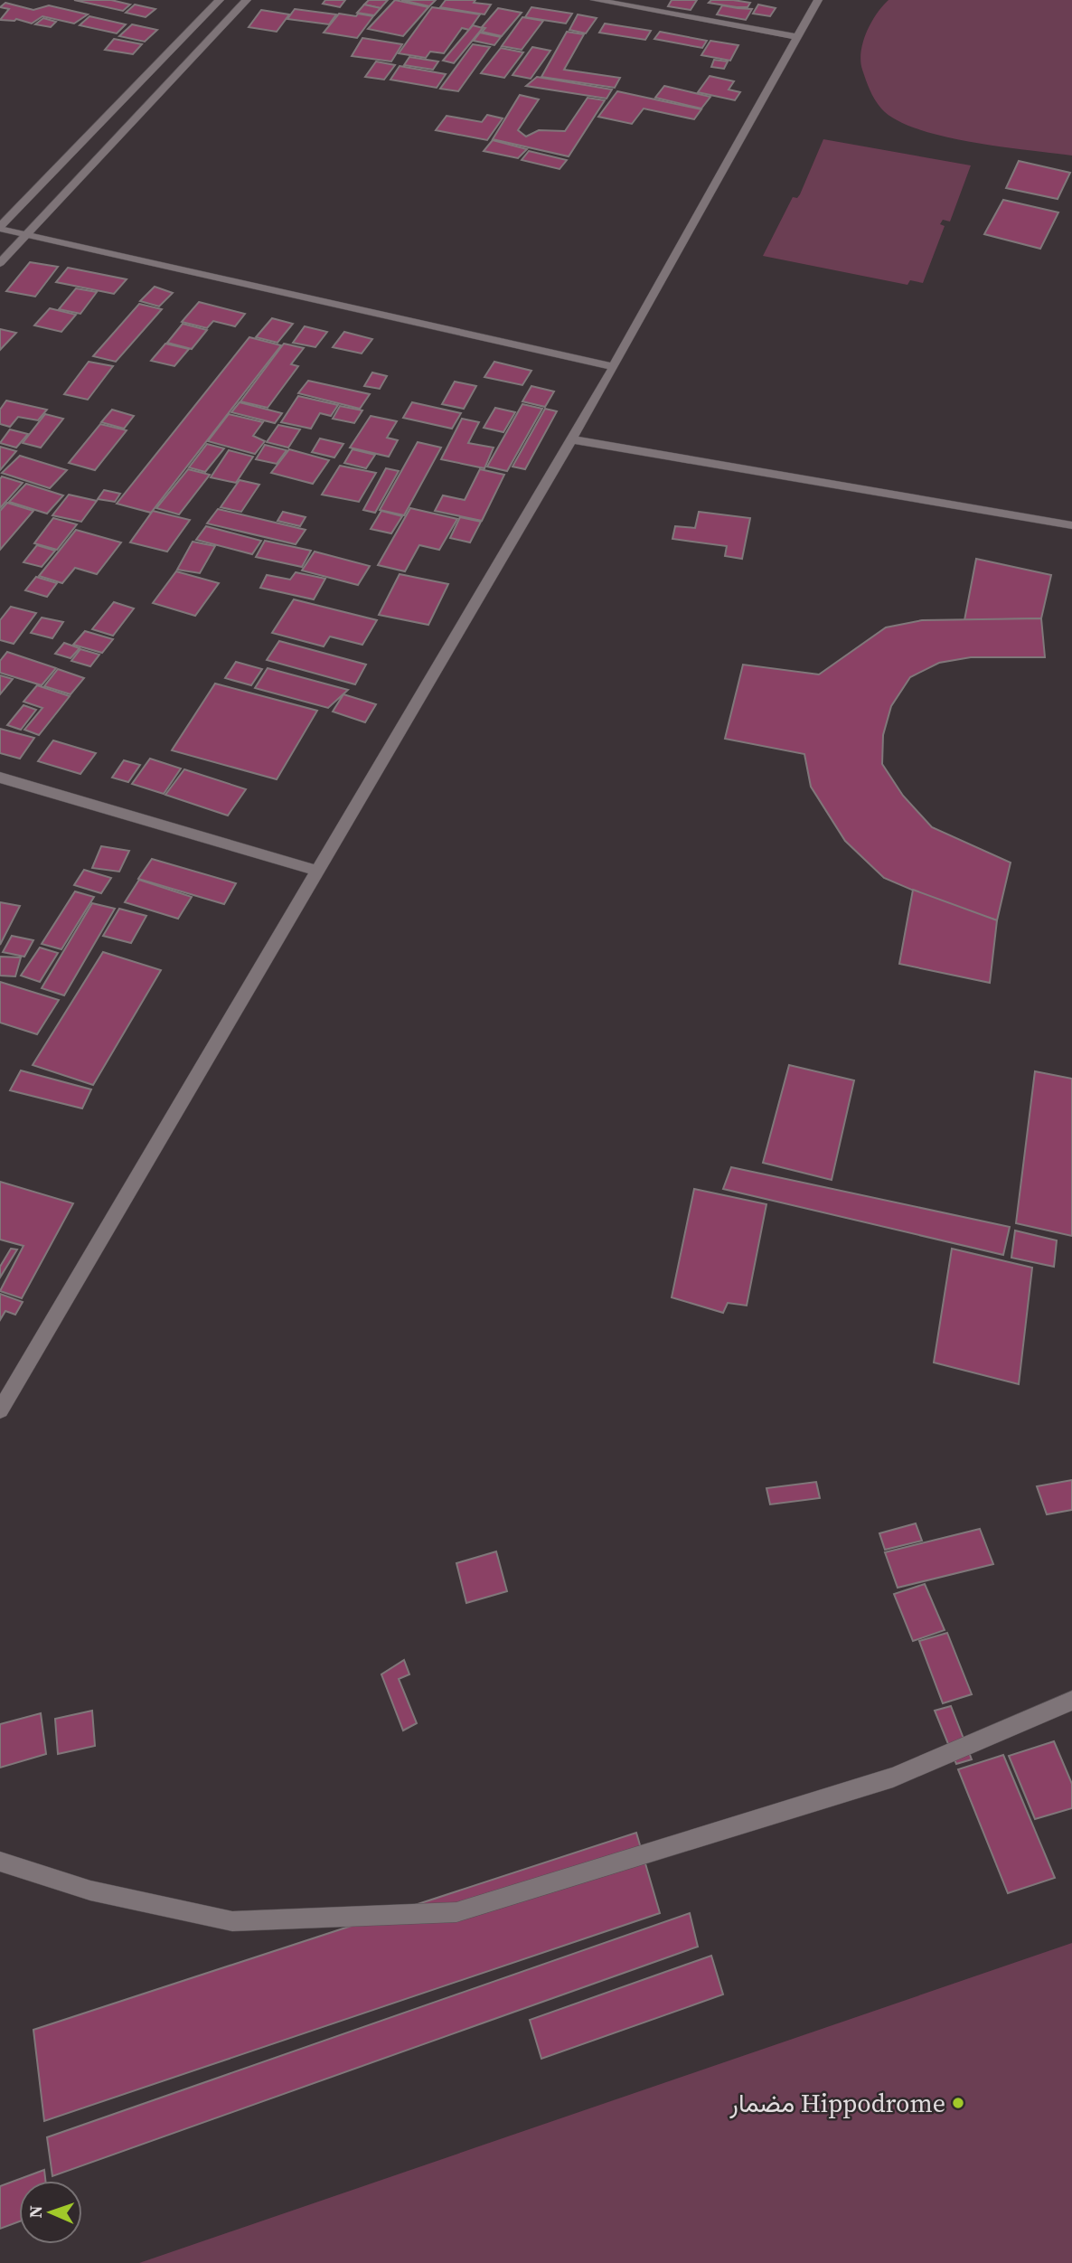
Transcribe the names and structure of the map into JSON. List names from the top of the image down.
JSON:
{
  "places": ["مضمار Hippodrome"],
  "north": "left"
}
